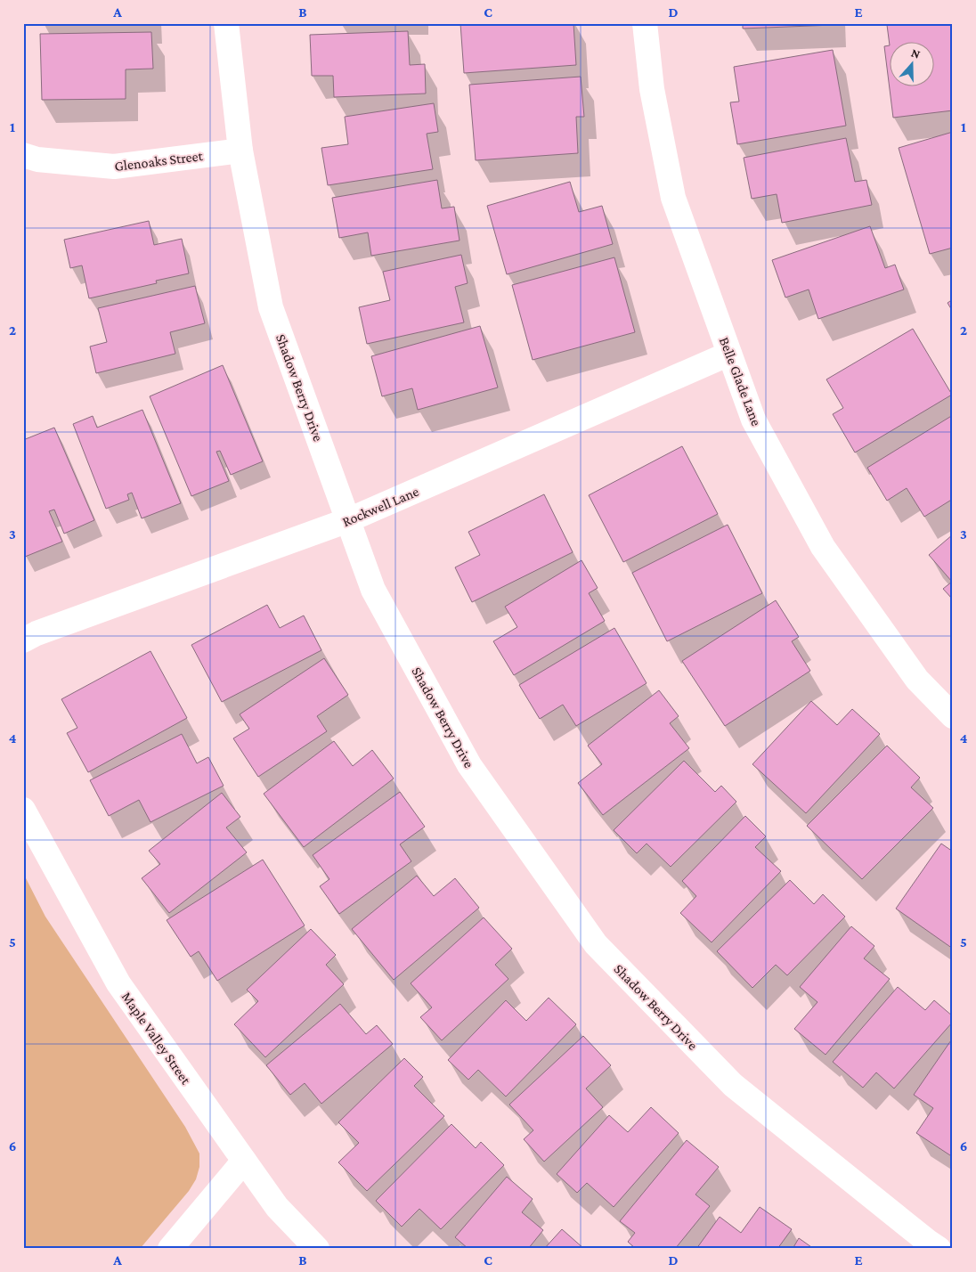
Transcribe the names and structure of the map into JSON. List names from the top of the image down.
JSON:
{
  "streets": {
    "street": [
      "Glenoaks Street",
      "Belle Glade Lane",
      "Shadow Berry Drive",
      "Rockwell Lane",
      "Maple Valley Street"
    ]
  },
  "crossings": [
    ["Glenoaks Street", "Shadow Berry Drive"],
    ["Belle Glade Lane", "Rockwell Lane"],
    ["Shadow Berry Drive", "Rockwell Lane"]
  ],
  "north": "top",
  "grid": {
    "columns": [
      "A",
      "B",
      "C",
      "D",
      "E"
    ],
    "rows": [
      "1",
      "2",
      "3",
      "4",
      "5",
      "6"
    ]
  }
}
